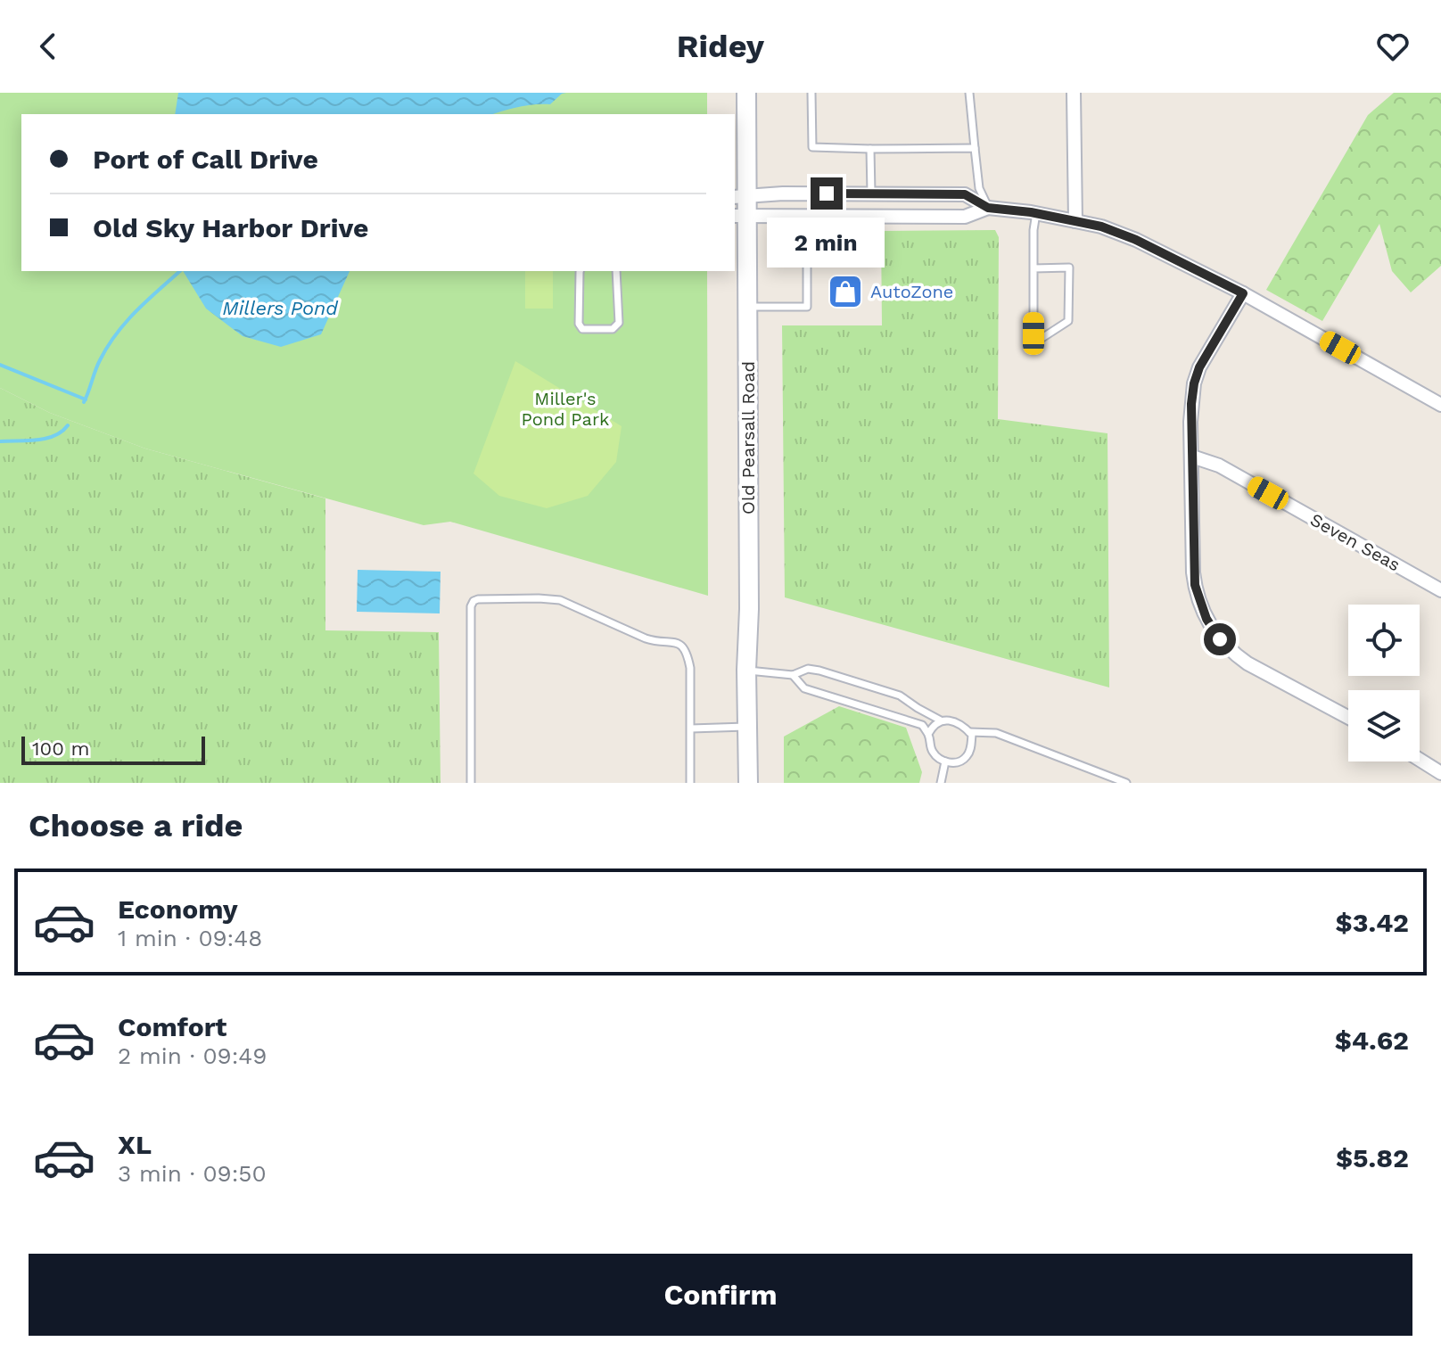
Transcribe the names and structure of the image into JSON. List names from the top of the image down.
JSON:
{
  "streets": {
    "main road": ["Old Pearsall Road"],
    "street": ["Seven Seas"]
  },
  "water": ["Millers Pond"],
  "parks": ["Miller's Pond Park"],
  "places": {
    "shop": ["AutoZone"]
  },
  "scale_bar": "100 m",
  "page": {
    "header": "Ridey",
    "banner": ["Port of Call Drive", "Old Sky Harbor Drive"],
    "bubble": "2 min",
    "scale": "100 m",
    "heading": "Choose a ride",
    "list": [
      {
        "name": "Economy",
        "note": "1 min · 09:48",
        "value": "$3.42"
      },
      {
        "name": "Comfort",
        "note": "2 min · 09:49",
        "value": "$4.62"
      },
      {
        "name": "XL",
        "note": "3 min · 09:50",
        "value": "$5.82"
      }
    ],
    "buttons": "Confirm"
  }
}
